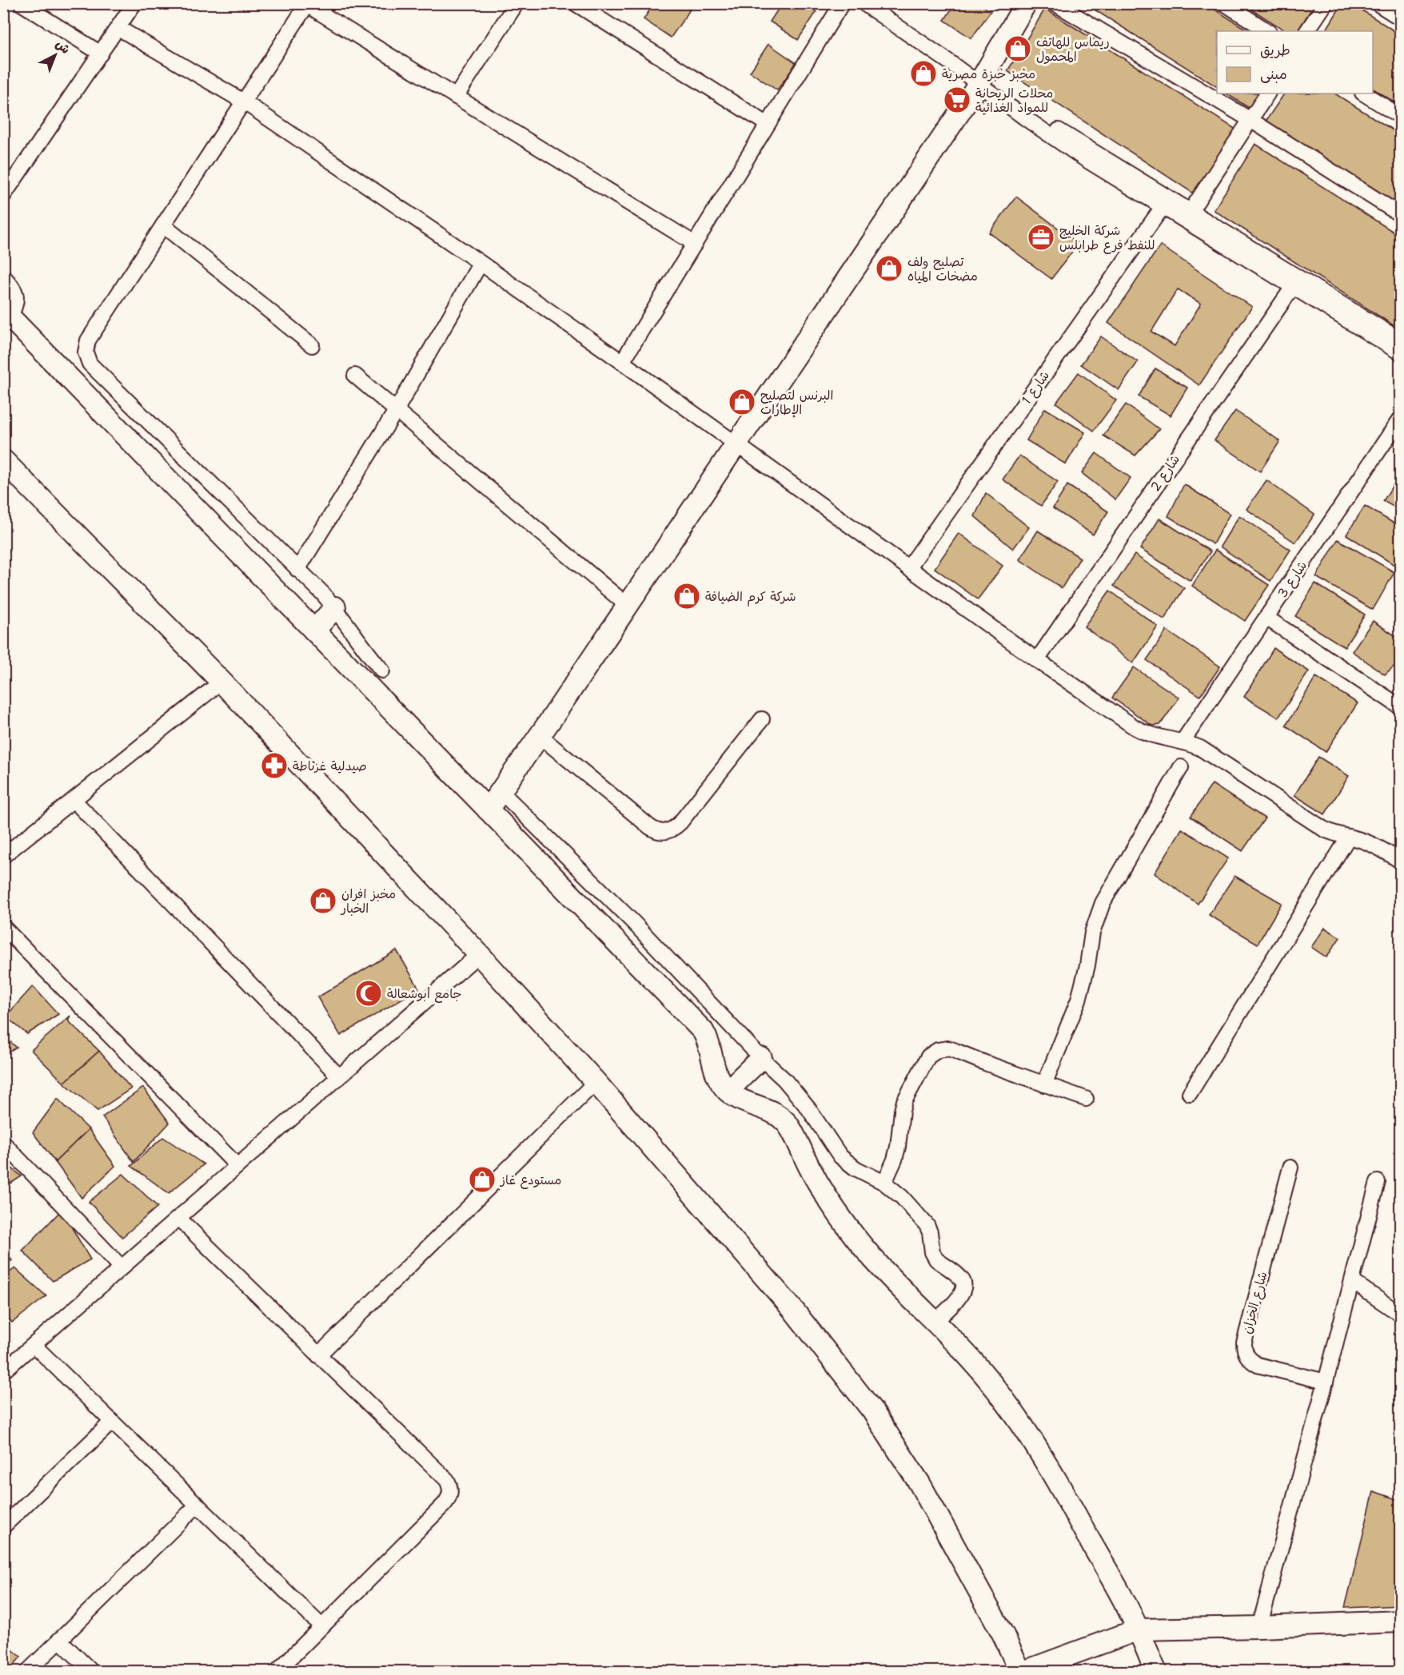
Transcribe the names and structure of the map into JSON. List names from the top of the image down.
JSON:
{
  "streets": {
    "street": [
      "شارع 1",
      "شارع 2",
      "شارع 3",
      "شارع الخزان"
    ]
  },
  "places": {
    "shop": [
      "ريماس للهاتف المحمول",
      "مخبز خبزة مصرية",
      "تصليح ولف مضخات المياه",
      "البرنس لتصليح الإطارات",
      "شركة كرم الضيافة",
      "مخبز افران الخبار",
      "مستودع غاز"
    ],
    "supermarket": ["محلات الريحانة للمواد الغذائية"],
    "office": ["شركة الخليج للنفط فرع طرابلس"],
    "pharmacy": ["صيدلية غرناطة"],
    "mosque": ["جامع أبوشعالة"]
  },
  "legend": ["طريق", "مبنى"],
  "north": "top right"
}
